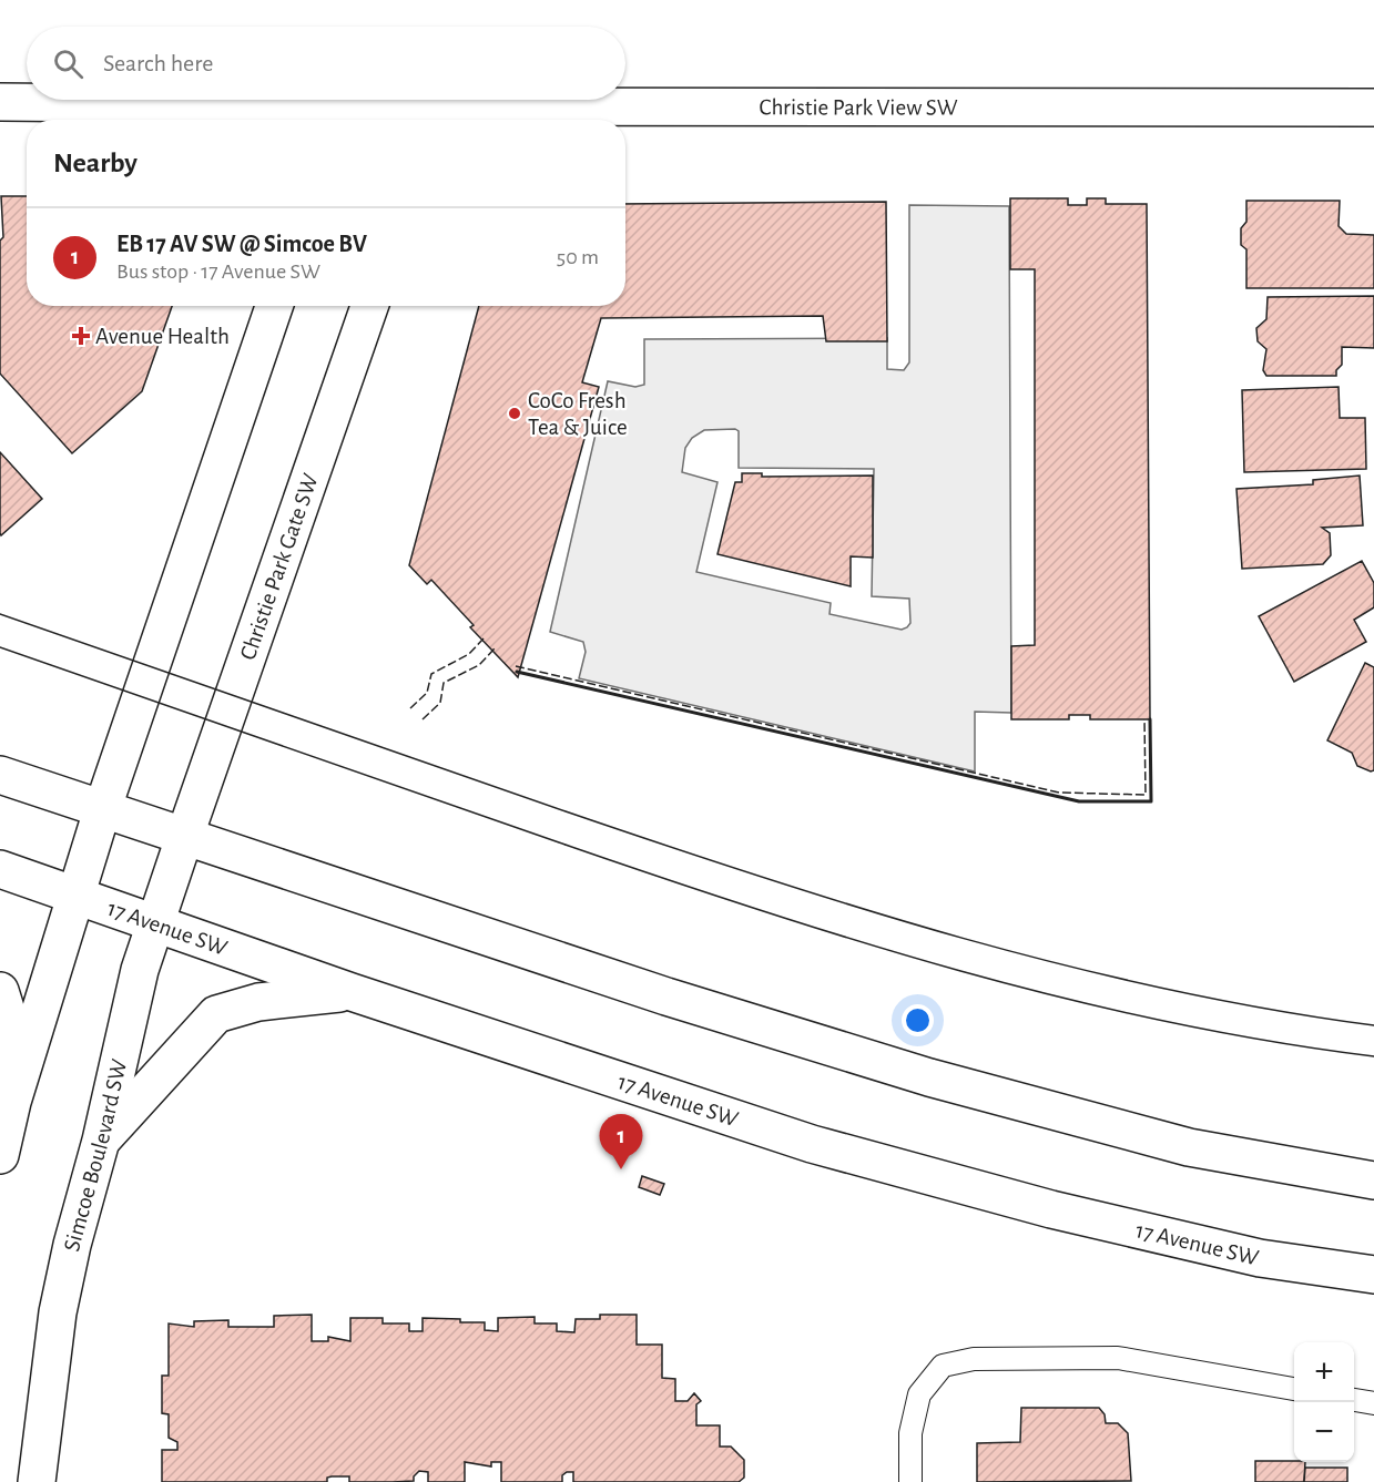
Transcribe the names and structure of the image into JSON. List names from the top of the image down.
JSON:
{
  "streets": {
    "street": [
      "Christie Park View SW",
      "Christie Park Gate SW",
      "17 Avenue SW",
      "Simcoe Boulevard SW"
    ]
  },
  "crossings": [
    ["Christie Park Gate SW", "Simcoe Boulevard SW"],
    ["17 Avenue SW", "Simcoe Boulevard SW"]
  ],
  "places": {
    "health": ["Avenue Health"],
    "other": ["CoCo Fresh Tea & Juice"]
  },
  "page": {
    "search": "Search here",
    "heading": "Nearby",
    "list": [
      {
        "mark": "1",
        "name": "EB 17 AV SW @ Simcoe BV",
        "note": "Bus stop · 17 Avenue SW",
        "value": "50 m"
      }
    ],
    "pins": "1",
    "map_buttons": ["+", "−"]
  }
}
